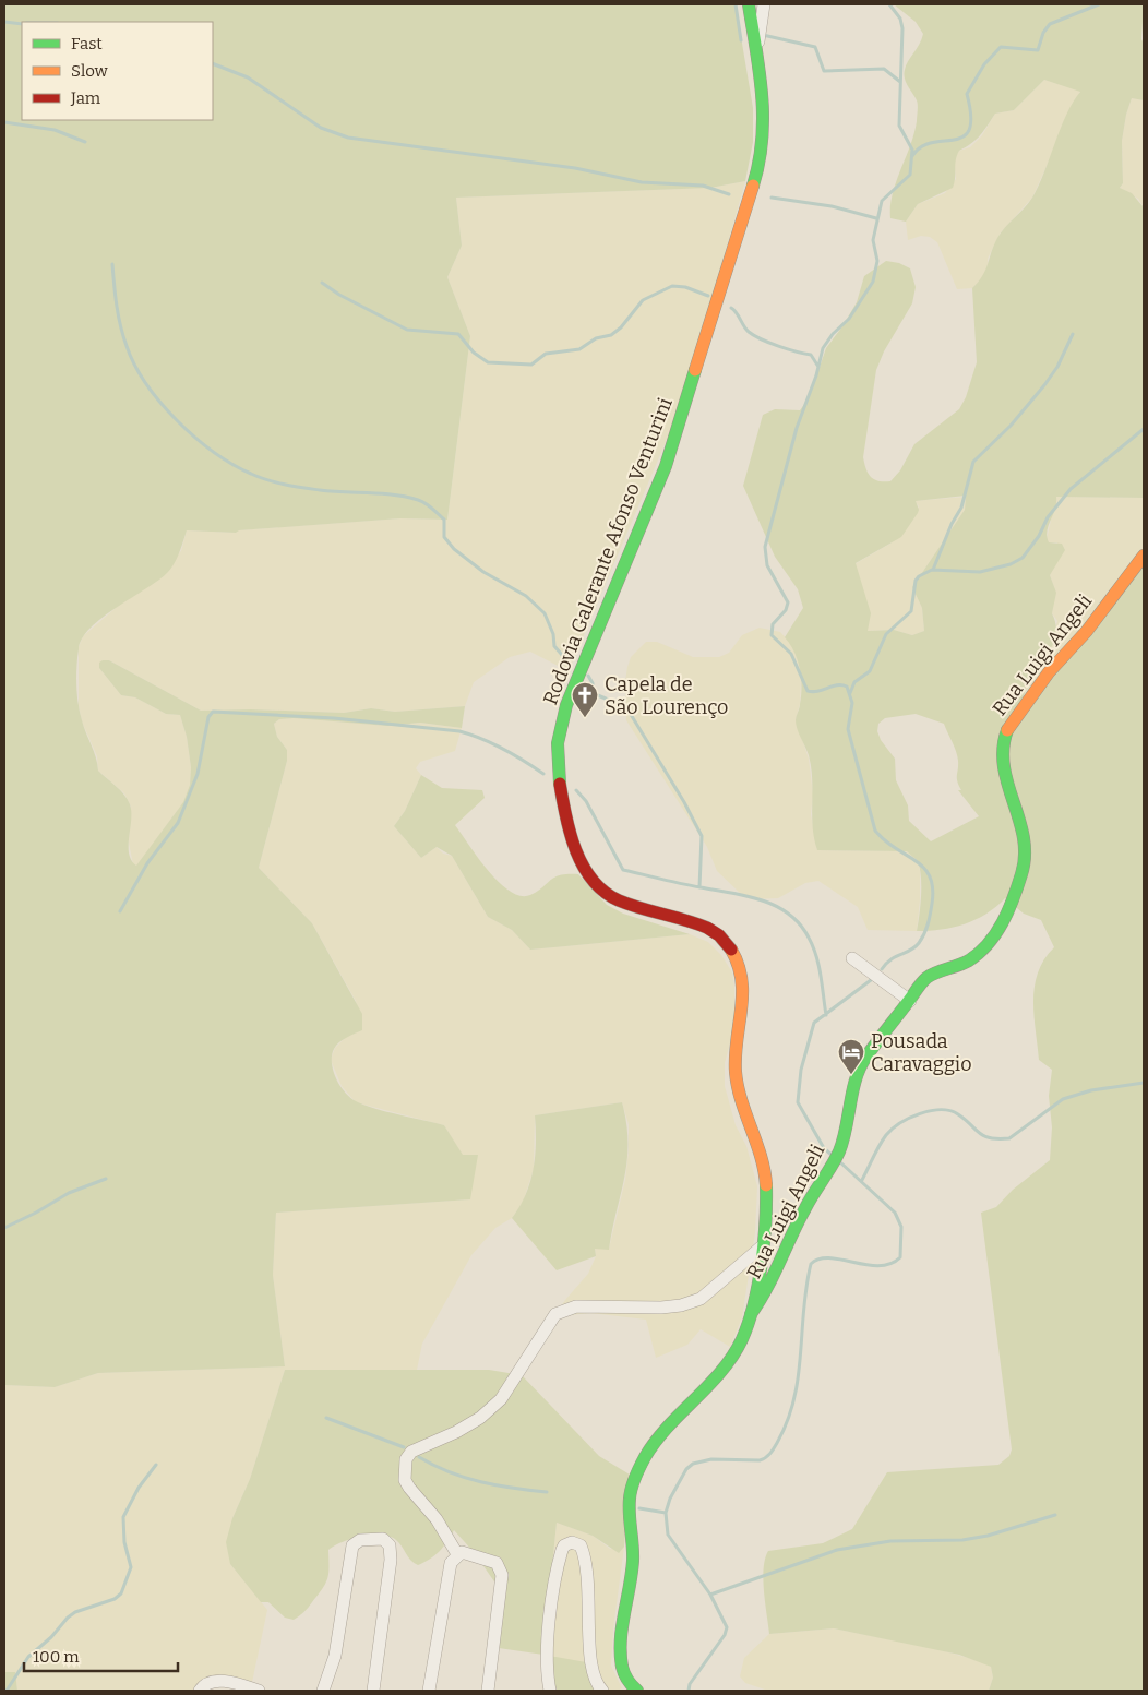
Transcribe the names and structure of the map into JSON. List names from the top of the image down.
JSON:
{
  "streets": {
    "main road": ["Rodovia Galerante Afonso Venturini", "Rua Luigi Angeli"]
  },
  "crossings": [
    ["Rodovia Galerante Afonso Venturini", "Rua Luigi Angeli"]
  ],
  "places": {
    "church": ["Capela de São Lourenço"],
    "hotel": ["Pousada Caravaggio"]
  },
  "legend": ["Fast", "Slow", "Jam"],
  "scale_bar": "100 m"
}
